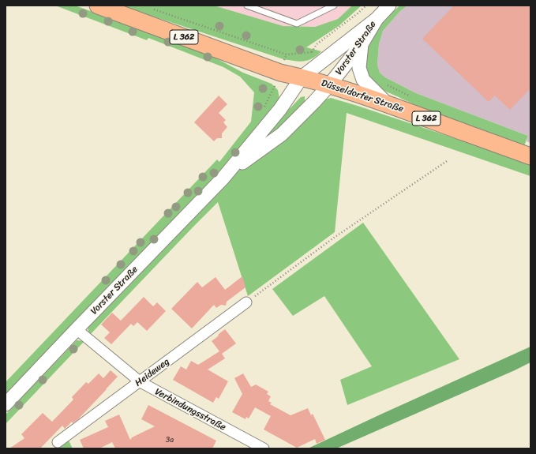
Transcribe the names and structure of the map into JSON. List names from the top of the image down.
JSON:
{
  "streets": {
    "main road": ["L 362", "Düsseldorfer Straße"],
    "street": ["Vorster Straße", "Heideweg", "Verbindungsstraße"]
  },
  "crossings": [
    ["L 362", "Vorster Straße"],
    ["L 362", "Düsseldorfer Straße"],
    ["Vorster Straße", "Düsseldorfer Straße"],
    ["Vorster Straße", "Verbindungsstraße"],
    ["Heideweg", "Verbindungsstraße"]
  ],
  "house_numbers": ["3a"]
}
